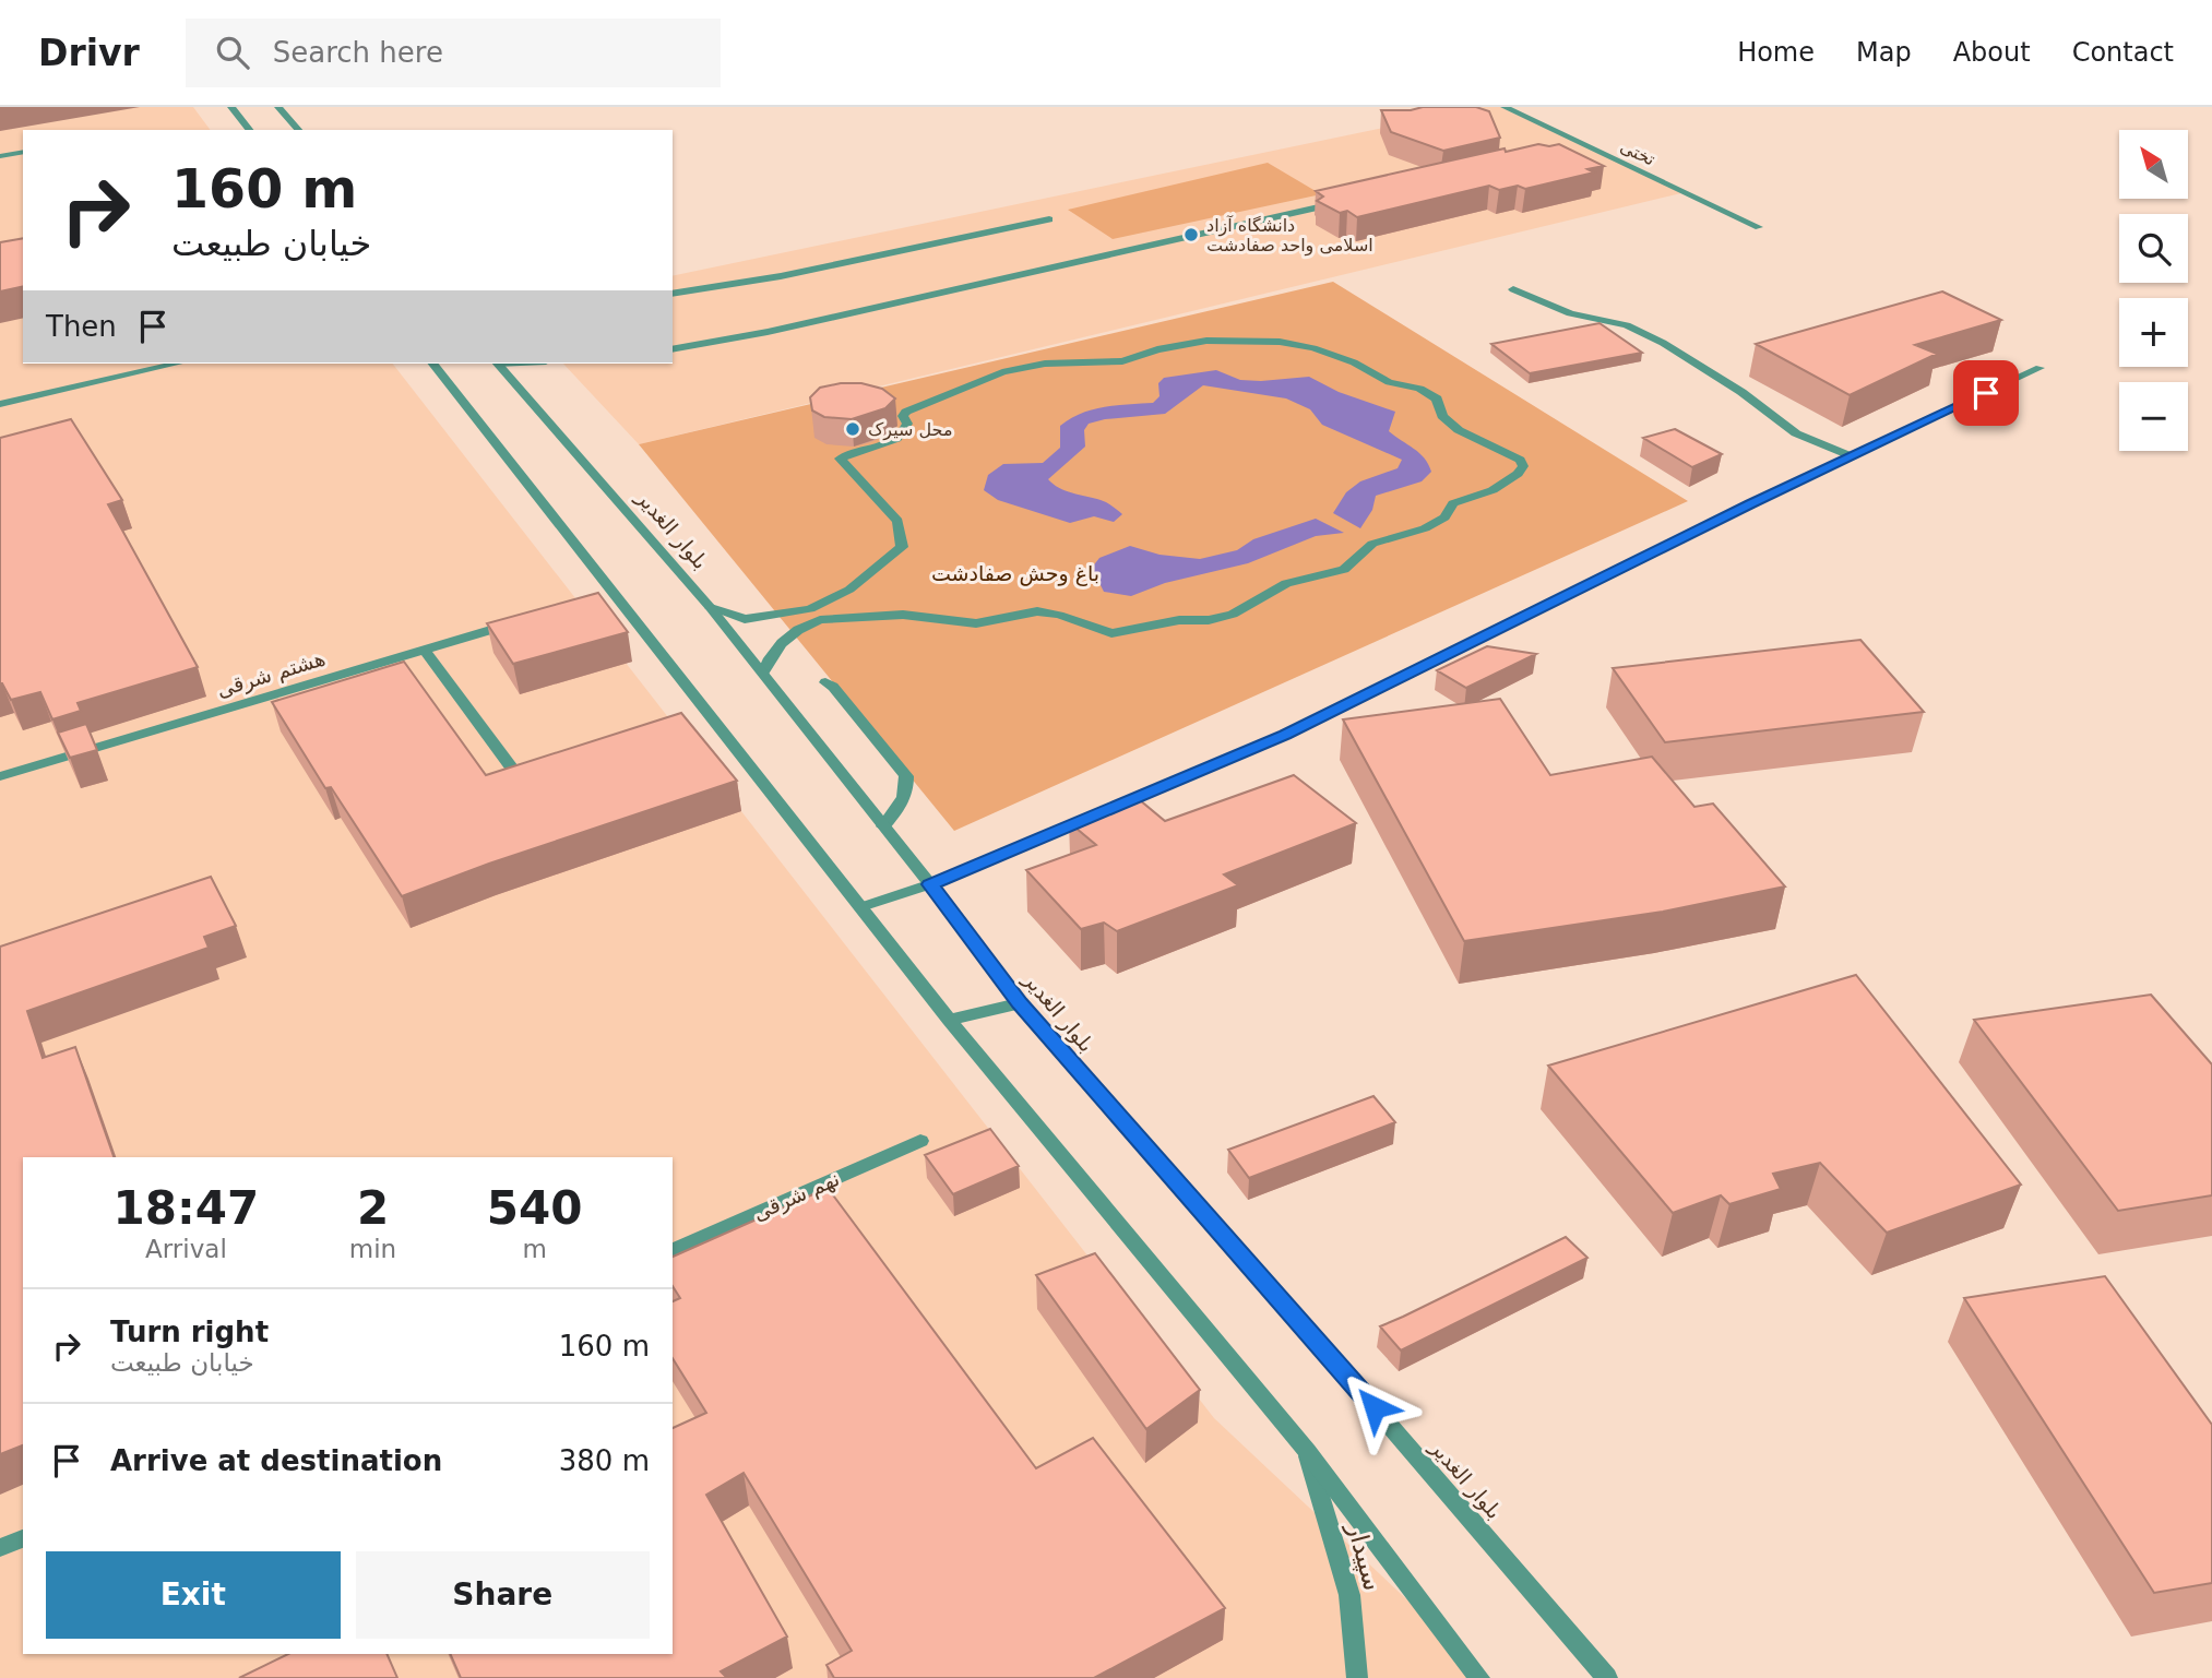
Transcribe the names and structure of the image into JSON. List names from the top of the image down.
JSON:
{
  "streets": {
    "street": [
      "تختی",
      "بلوار الغدیر",
      "هشتم شرقی",
      "نهم شرقی",
      "سپیدار"
    ]
  },
  "parks": ["باغ وحش صفادشت"],
  "places": ["دانشگاه آزاد اسلامی واحد صفادشت", "محل سیرک"],
  "north": "top left",
  "page": {
    "header": "Drivr",
    "search": "Search here",
    "nav": [
      "Home",
      "Map",
      "About",
      "Contact"
    ],
    "map_buttons": ["+", "−"],
    "turn": ["160 m", "خیابان طبیعت"],
    "then": "Then",
    "eta": [
      "18:47",
      "Arrival",
      "2",
      "min",
      "540",
      "m"
    ],
    "list": [
      {
        "name": "Turn right",
        "note": "خیابان طبیعت",
        "value": "160 m"
      },
      {
        "name": "Arrive at destination",
        "value": "380 m"
      }
    ],
    "buttons": ["Exit", "Share"]
  }
}
